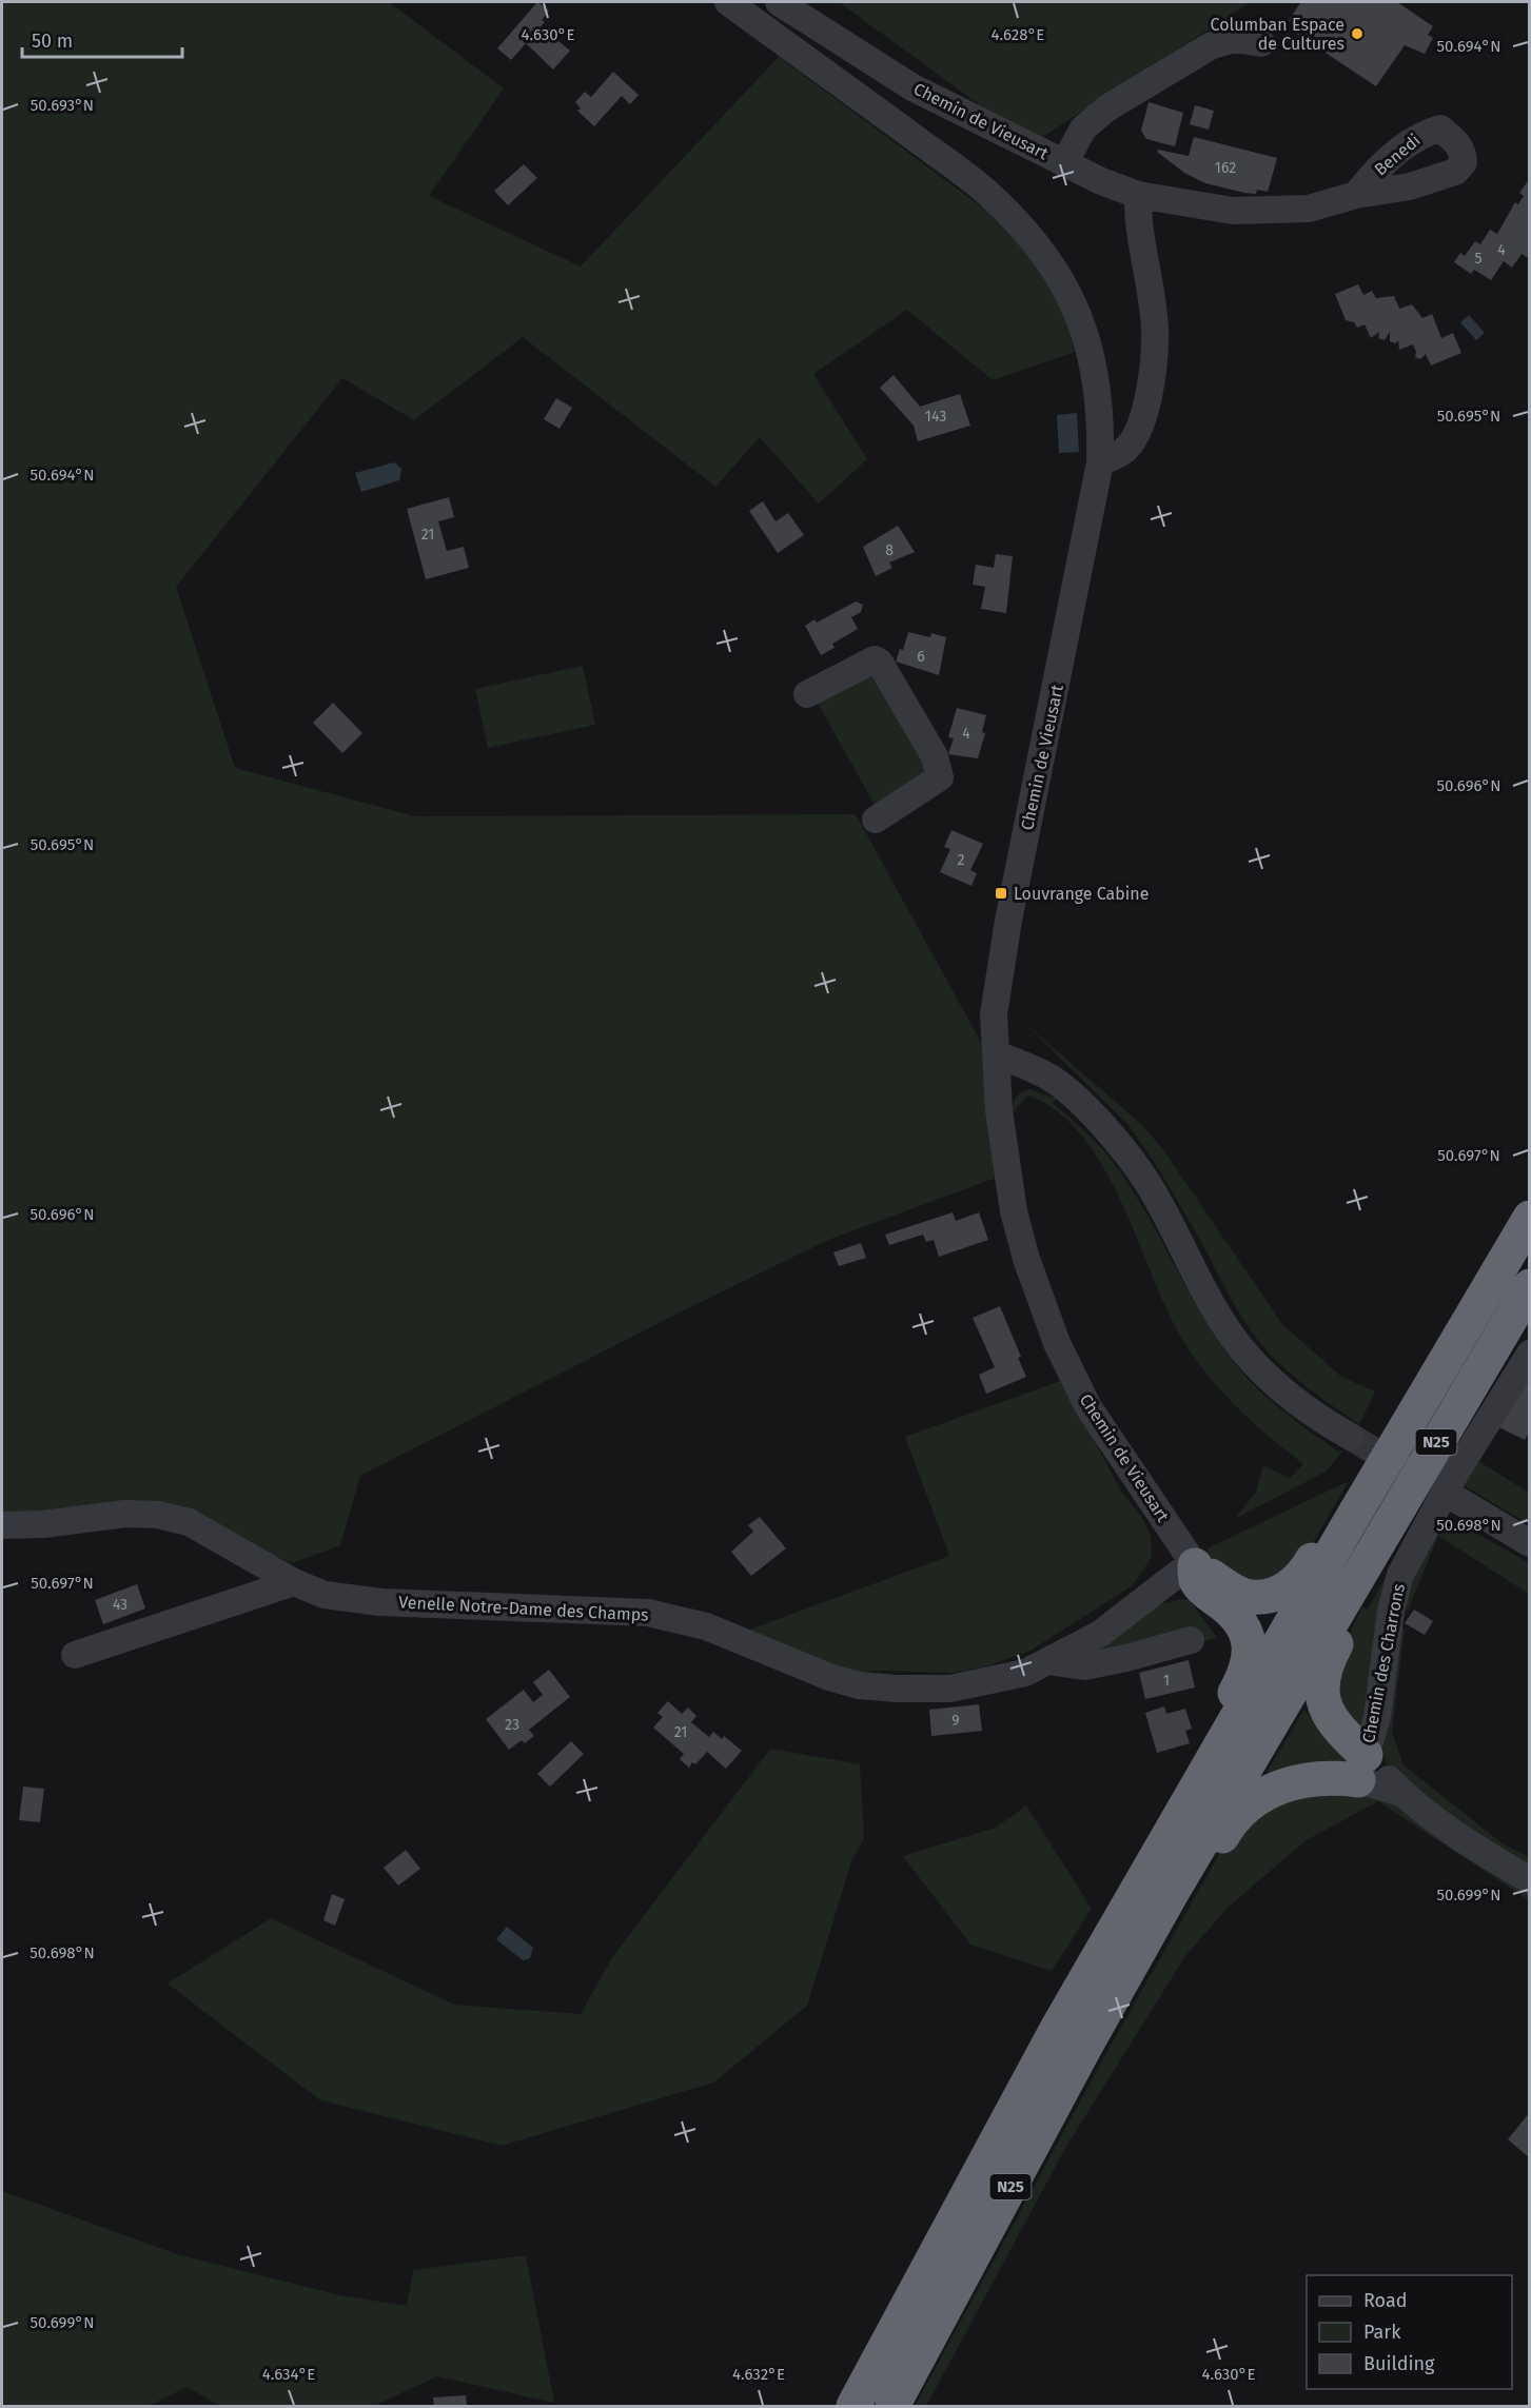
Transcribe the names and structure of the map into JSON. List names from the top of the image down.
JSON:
{
  "streets": {
    "highway": ["N25"],
    "street": ["Chemin de Vieusart", "Venelle Notre-Dame des Champs", "Chemin des Charrons"]
  },
  "crossings": [
    ["Chemin de Vieusart", "Venelle Notre-Dame des Champs"]
  ],
  "places": {
    "other": ["Columban Espace de Cultures"],
    "transit": ["Louvrange Cabine"]
  },
  "house_numbers": [
    "162",
    "4",
    "5",
    "143",
    "21",
    "8",
    "6",
    "4",
    "2",
    "43",
    "1",
    "9",
    "23",
    "21"
  ],
  "legend": ["Road", "Park", "Building"],
  "scale_bar": "50 m",
  "coordinates": [
    "4.630°E",
    "4.628°E",
    "50.694°N",
    "50.693°N",
    "50.695°N",
    "50.696°N",
    "50.697°N",
    "50.698°N",
    "50.699°N",
    "4.634°E",
    "4.632°E"
  ]
}
